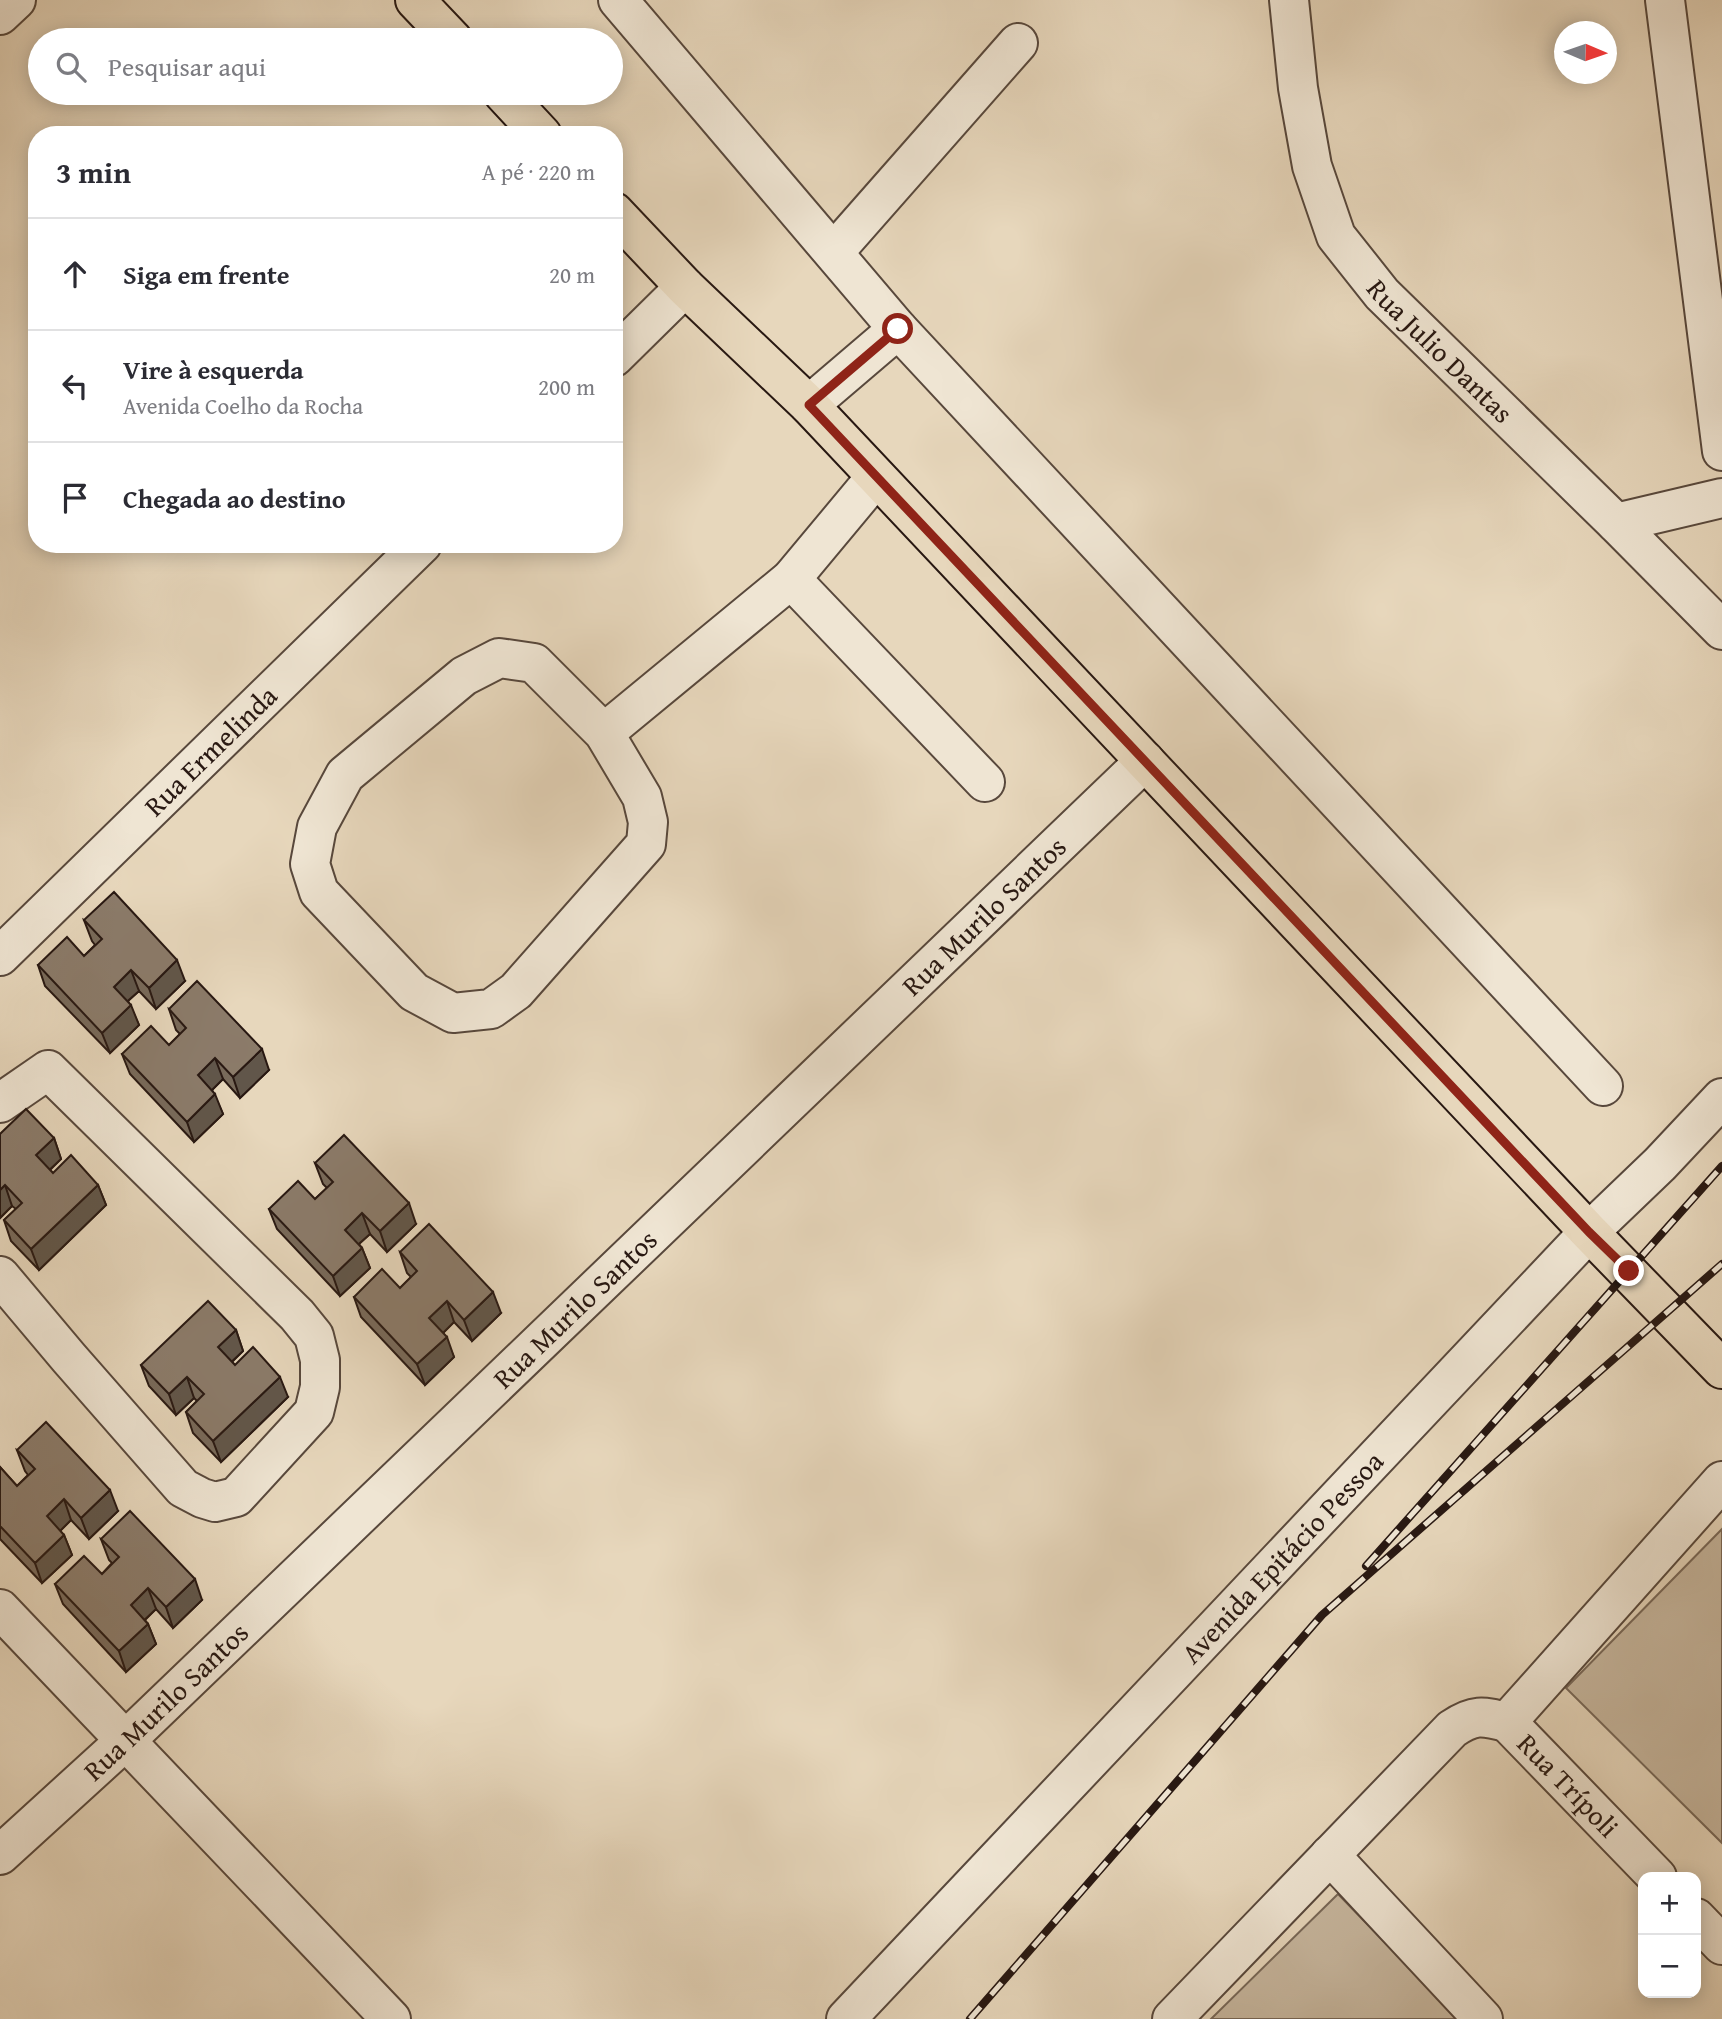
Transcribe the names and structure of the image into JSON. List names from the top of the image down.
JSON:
{
  "streets": {
    "street": [
      "Rua Julio Dantas",
      "Rua Ermelinda",
      "Rua Murilo Santos",
      "Avenida Epitácio Pessoa",
      "Rua Trípoli"
    ]
  },
  "north": "right",
  "page": {
    "search": "Pesquisar aqui",
    "heading": ["3 min", "A pé · 220 m"],
    "list": [
      ["Siga em frente", "20 m"],
      ["Vire à esquerda", "Avenida Coelho da Rocha", "200 m"],
      "Chegada ao destino"
    ],
    "map_buttons": ["+", "−"]
  }
}
